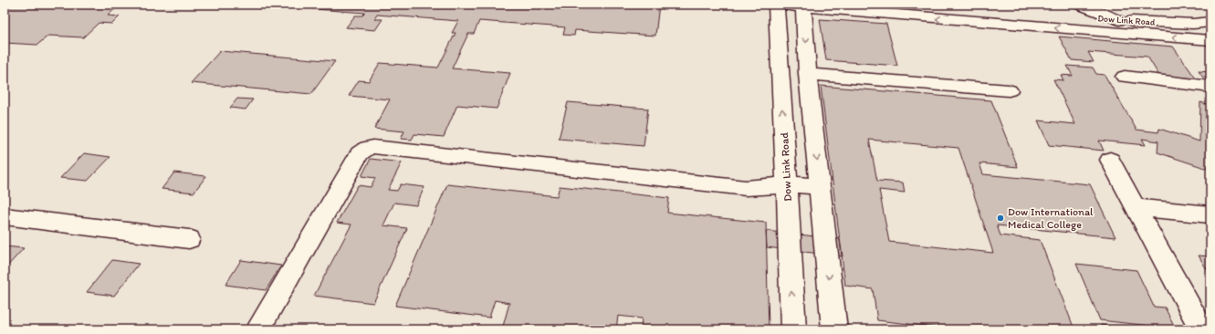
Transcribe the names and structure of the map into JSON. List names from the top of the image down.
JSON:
{
  "streets": {
    "lane": ["Dow Link Road"]
  },
  "places": ["Dow International Medical College"]
}
